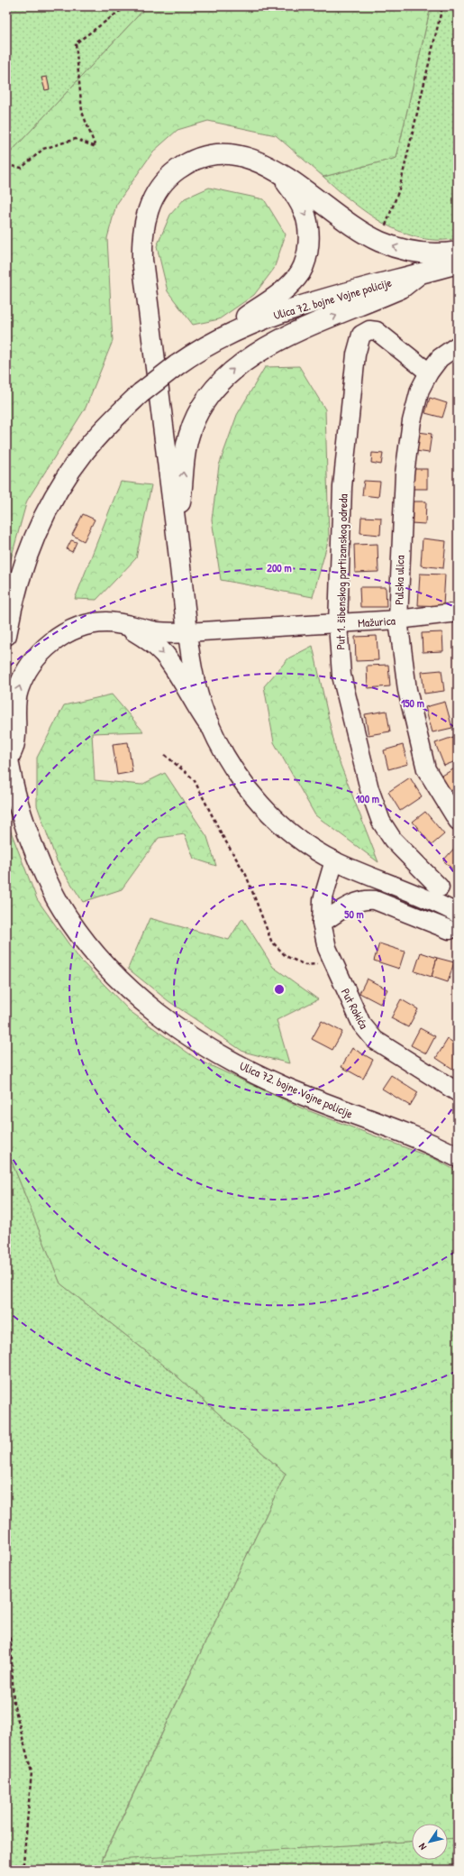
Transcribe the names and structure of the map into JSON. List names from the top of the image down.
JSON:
{
  "streets": {
    "main road": ["Ulica 72. bojne Vojne policije"],
    "street": [
      "Put 1. šibenskog partizanskog odreda",
      "Pulska ulica",
      "Mažurica",
      "Put Rokića"
    ]
  },
  "crossings": [
    ["Put 1. šibenskog partizanskog odreda", "Pulska ulica"],
    ["Put 1. šibenskog partizanskog odreda", "Mažurica"],
    ["Pulska ulica", "Mažurica"]
  ],
  "north": "bottom left",
  "rings": [
    "200 m",
    "150 m",
    "100 m",
    "50 m"
  ]
}
